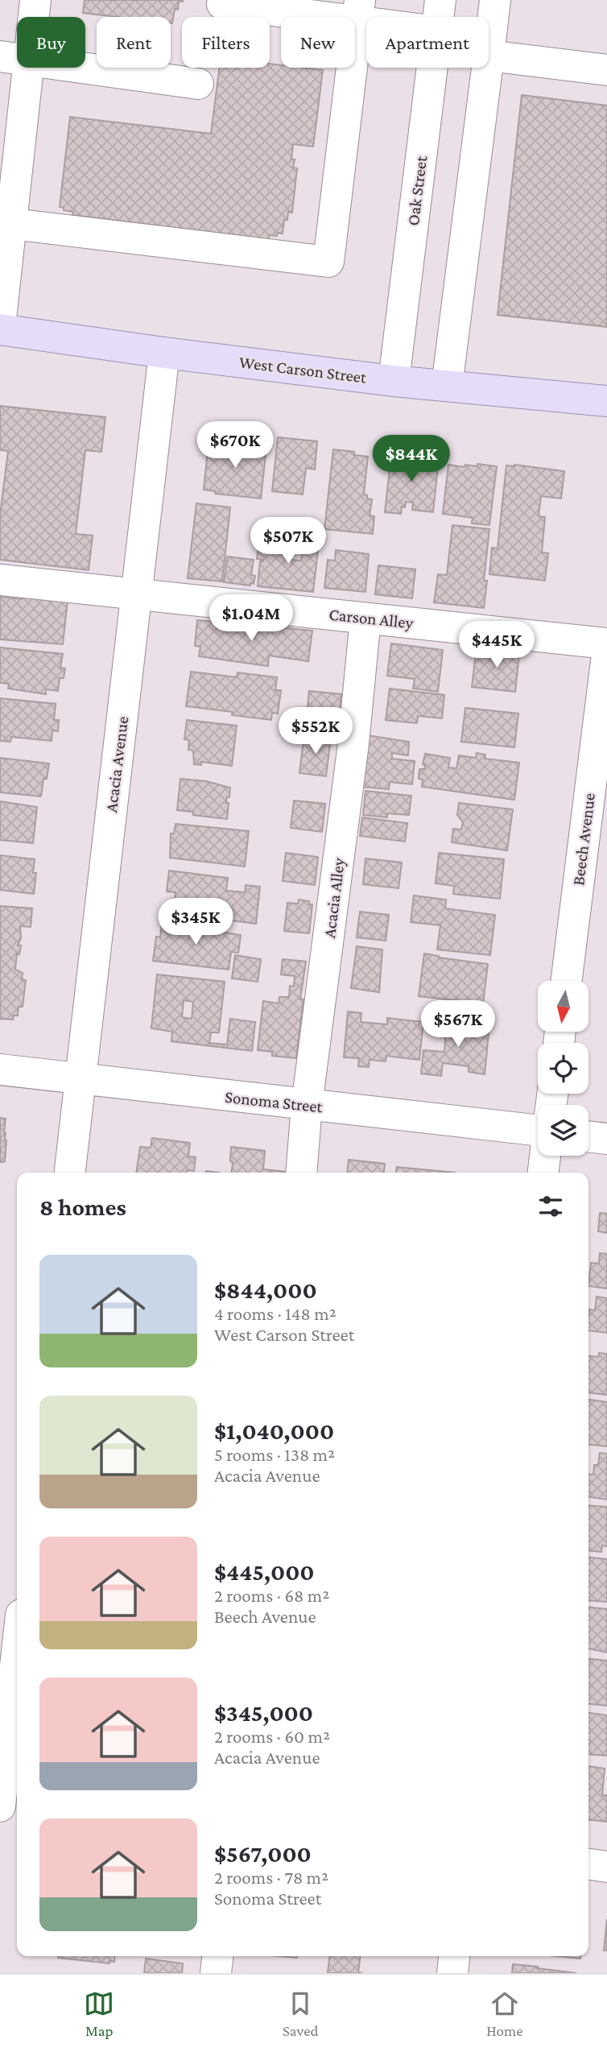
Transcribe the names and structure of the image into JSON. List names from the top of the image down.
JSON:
{
  "streets": {
    "main road": ["West Carson Street"],
    "street": [
      "Oak Street",
      "Carson Alley",
      "Acacia Avenue",
      "Beech Avenue",
      "Acacia Alley",
      "Sonoma Street"
    ]
  },
  "crossings": [
    ["Oak Street", "West Carson Street"],
    ["West Carson Street", "Acacia Avenue"],
    ["Carson Alley", "Acacia Avenue"],
    ["Carson Alley", "Acacia Alley"],
    ["Acacia Avenue", "Sonoma Street"],
    ["Acacia Alley", "Sonoma Street"]
  ],
  "north": "bottom",
  "page": {
    "chip": [
      "Buy",
      "Rent",
      "Filters",
      "New",
      "Apartment"
    ],
    "price": [
      "$670K",
      "$844K",
      "$507K",
      "$1.04M",
      "$445K",
      "$552K",
      "$345K",
      "$567K"
    ],
    "heading": "8 homes",
    "list": [
      {
        "name": "$844,000",
        "note": "4 rooms · 148 m² · West Carson Street"
      },
      {
        "name": "$1,040,000",
        "note": "5 rooms · 138 m² · Acacia Avenue"
      },
      {
        "name": "$445,000",
        "note": "2 rooms · 68 m² · Beech Avenue"
      },
      {
        "name": "$345,000",
        "note": "2 rooms · 60 m² · Acacia Avenue"
      },
      {
        "name": "$567,000",
        "note": "2 rooms · 78 m² · Sonoma Street"
      }
    ],
    "tabs": ["Map", "Saved", "Home"]
  }
}
